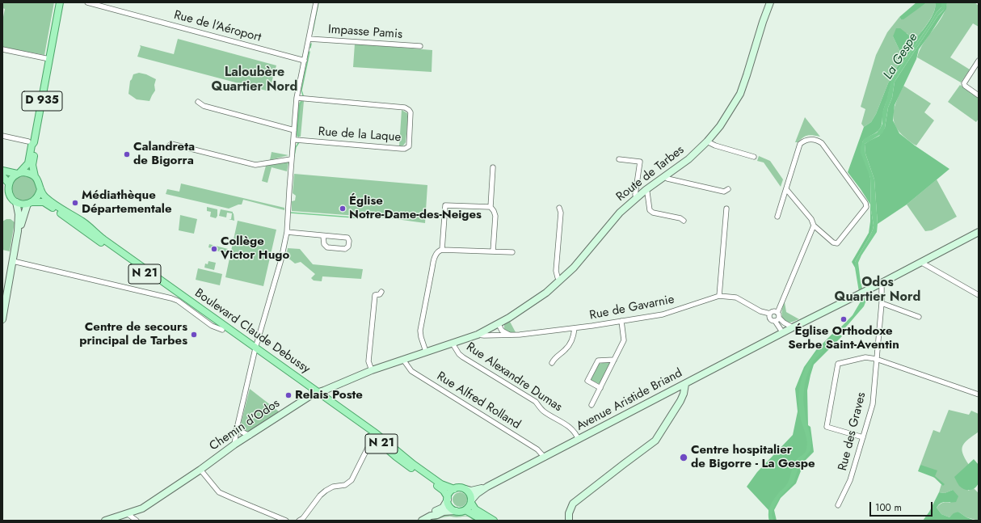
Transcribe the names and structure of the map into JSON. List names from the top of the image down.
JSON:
{
  "streets": {
    "main road": ["D 935", "N 21", "Boulevard Claude Debussy"],
    "street": [
      "Rue de l'Aéroport",
      "Impasse Pamis",
      "Rue de la Laque",
      "Route de Tarbes",
      "Rue de Gavarnie",
      "Rue Alexandre Dumas",
      "Avenue Aristide Briand",
      "Rue Alfred Rolland",
      "Chemin d'Odos",
      "Rue des Graves"
    ]
  },
  "crossings": [
    ["D 935", "Boulevard Claude Debussy"],
    ["Route de Tarbes", "Rue de Gavarnie"],
    ["Route de Tarbes", "Rue Alexandre Dumas"],
    ["Route de Tarbes", "Chemin d'Odos"],
    ["Boulevard Claude Debussy", "Avenue Aristide Briand"],
    ["Boulevard Claude Debussy", "Chemin d'Odos"],
    ["Rue Alexandre Dumas", "Avenue Aristide Briand"],
    ["Rue Alexandre Dumas", "Chemin d'Odos"],
    ["Avenue Aristide Briand", "Rue Alfred Rolland"],
    ["Avenue Aristide Briand", "Rue des Graves"],
    ["Rue Alfred Rolland", "Chemin d'Odos"]
  ],
  "districts": ["Laloubère Quartier Nord", "Odos Quartier Nord"],
  "water": ["La Gespe"],
  "places": [
    "Calandreta de Bigorra",
    "Médiathèque Départementale",
    "Église Notre-Dame-des-Neiges",
    "Collège Victor Hugo",
    "Église Orthodoxe Serbe Saint-Aventin",
    "Centre de secours principal de Tarbes",
    "Relais Poste",
    "Centre hospitalier de Bigorre - La Gespe"
  ],
  "scale_bar": "100 m"
}
